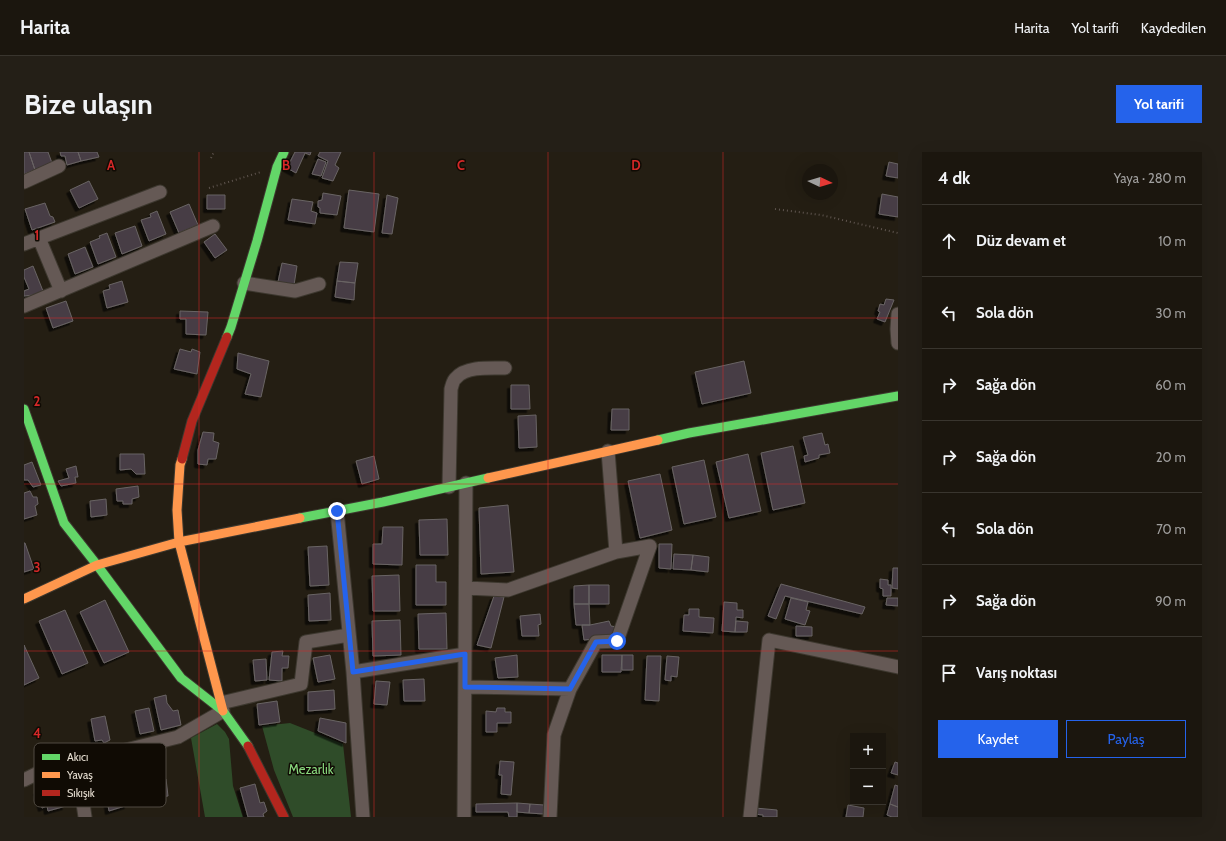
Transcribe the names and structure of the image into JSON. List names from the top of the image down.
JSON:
{
  "parks": ["Mezarlık"],
  "legend": ["Akıcı", "Yavaş", "Sıkışık"],
  "north": "right",
  "page": {
    "header": "Harita",
    "nav": ["Harita", "Yol tarifi", "Kaydedilen"],
    "buttons": [
      "Yol tarifi",
      ["Kaydet", "Paylaş"]
    ],
    "title": "Bize ulaşın",
    "heading": ["4 dk", "Yaya · 280 m"],
    "list": [
      ["Düz devam et", "10 m"],
      ["Sola dön", "30 m"],
      ["Sağa dön", "60 m"],
      ["Sağa dön", "20 m"],
      ["Sola dön", "70 m"],
      ["Sağa dön", "90 m"],
      "Varış noktası"
    ],
    "map_buttons": ["+", "−"]
  },
  "grid": {
    "columns": [
      "A",
      "B",
      "C",
      "D"
    ],
    "rows": [
      "1",
      "2",
      "3",
      "4"
    ]
  }
}
